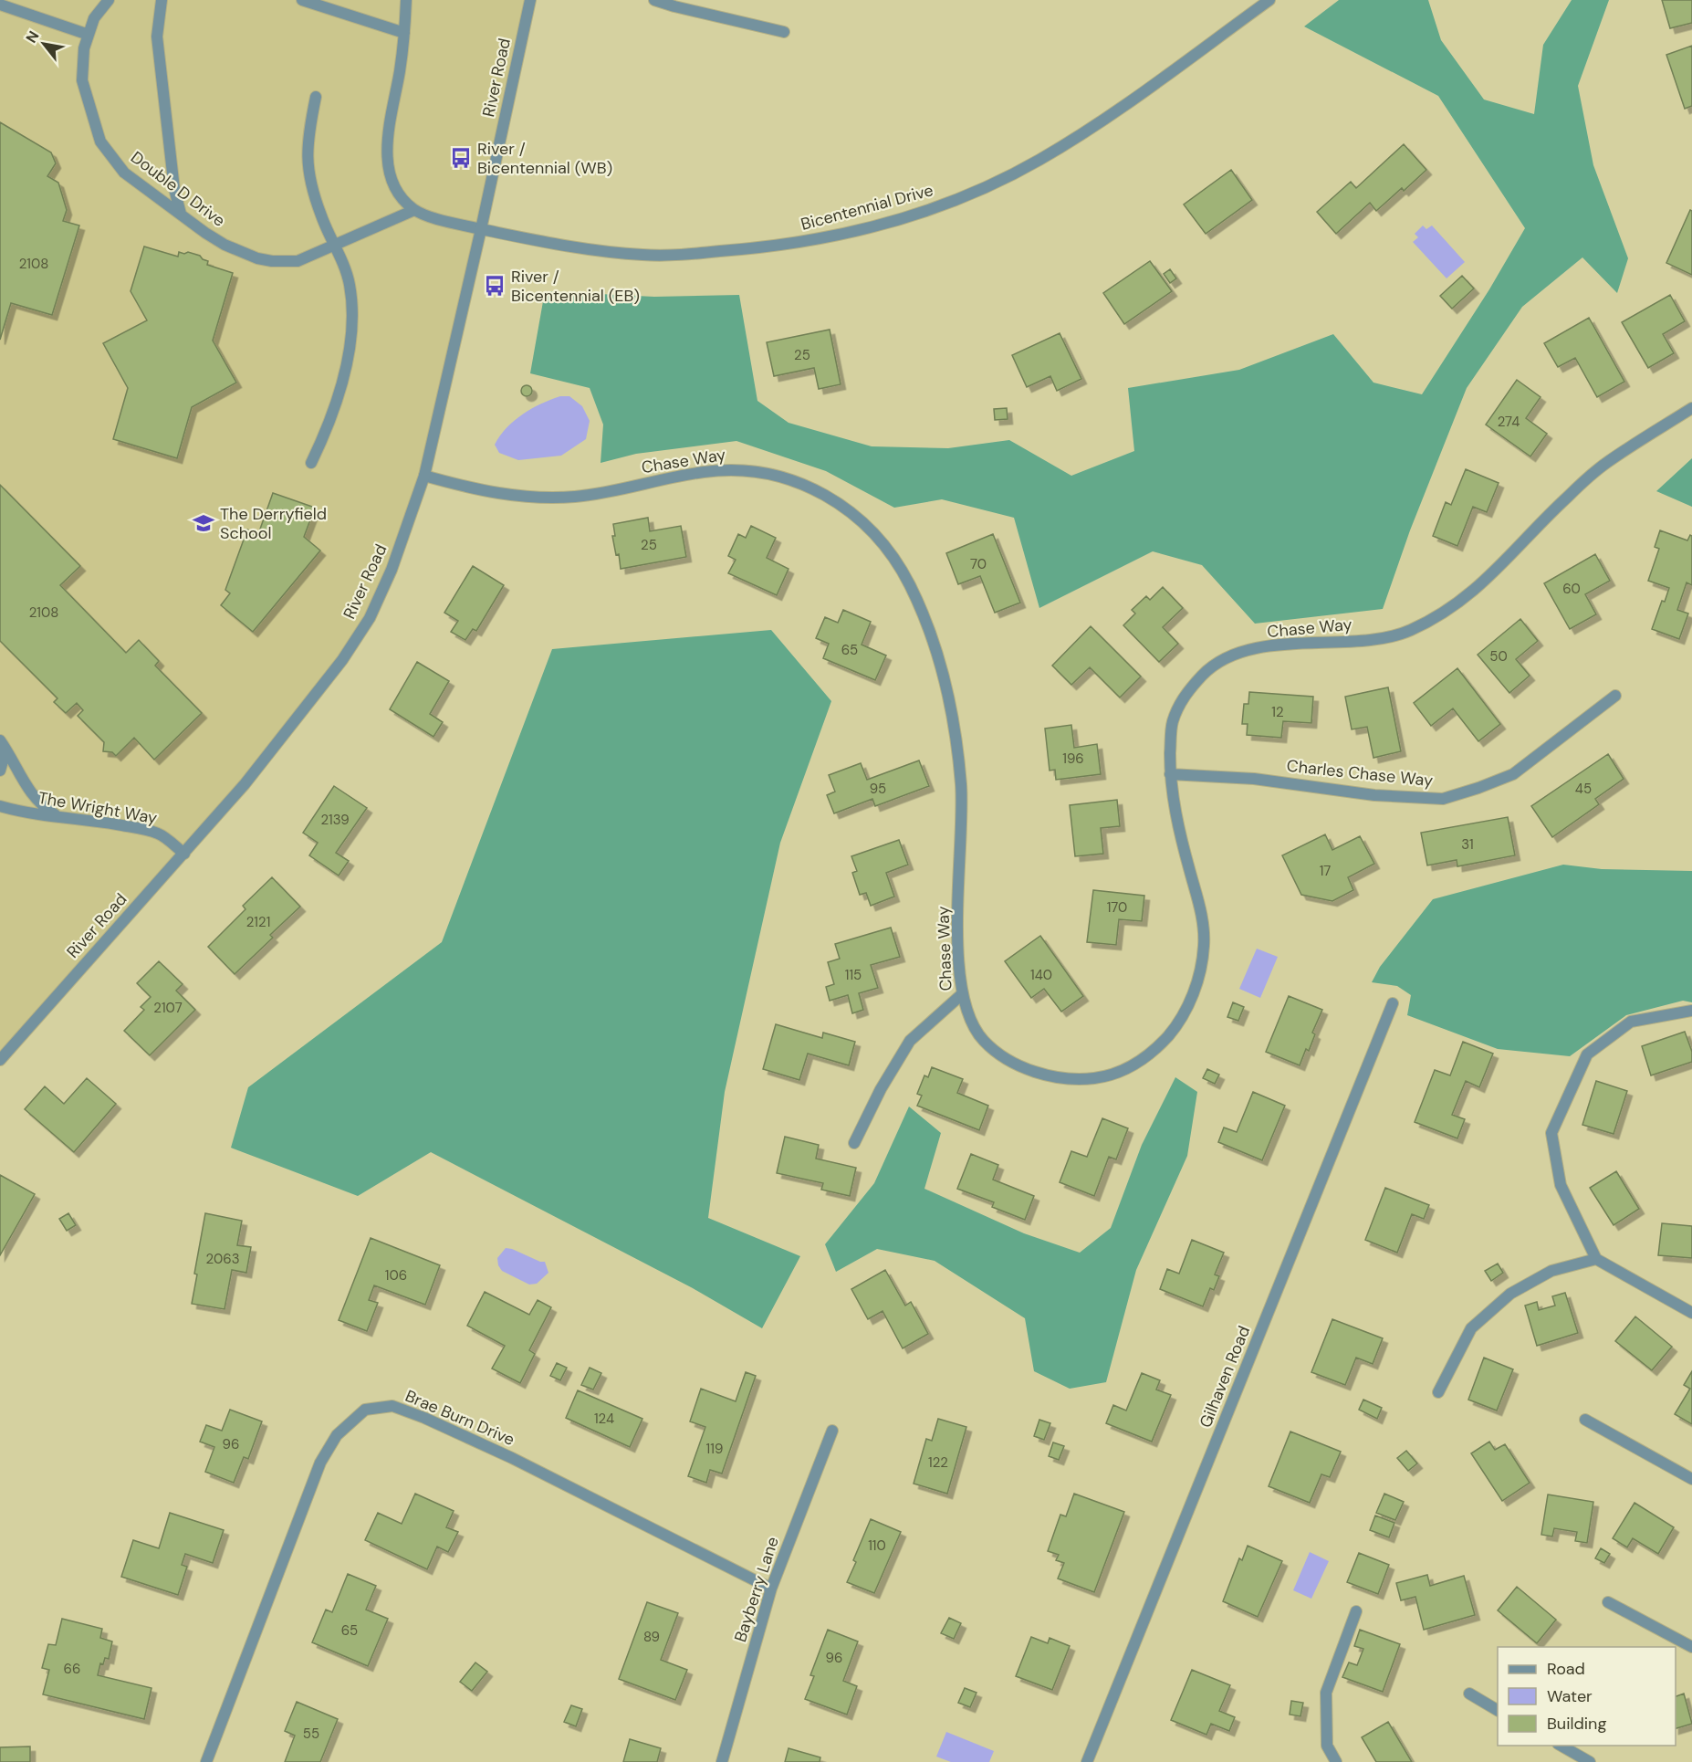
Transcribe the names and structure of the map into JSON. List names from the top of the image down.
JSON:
{
  "streets": {
    "street": [
      "River Road",
      "Double D Drive",
      "Bicentennial Drive",
      "Chase Way",
      "Charles Chase Way",
      "The Wright Way",
      "Gilhaven Road",
      "Brae Burn Drive",
      "Bayberry Lane"
    ]
  },
  "crossings": [
    ["River Road", "Bicentennial Drive"],
    ["River Road", "Chase Way"],
    ["River Road", "The Wright Way"],
    ["Chase Way", "Charles Chase Way"],
    ["Brae Burn Drive", "Bayberry Lane"]
  ],
  "places": {
    "bus stop": ["River / Bicentennial (WB)", "River / Bicentennial (EB)"],
    "school or university": ["The Derryfield School"]
  },
  "house_numbers": [
    "2108",
    "25",
    "274",
    "25",
    "70",
    "60",
    "2108",
    "65",
    "50",
    "12",
    "196",
    "95",
    "45",
    "2139",
    "31",
    "17",
    "170",
    "2121",
    "115",
    "140",
    "2107",
    "2063",
    "106",
    "124",
    "96",
    "119",
    "122",
    "110",
    "65",
    "89",
    "96",
    "66",
    "55"
  ],
  "legend": ["Road", "Water", "Building"],
  "north": "top left"
}
